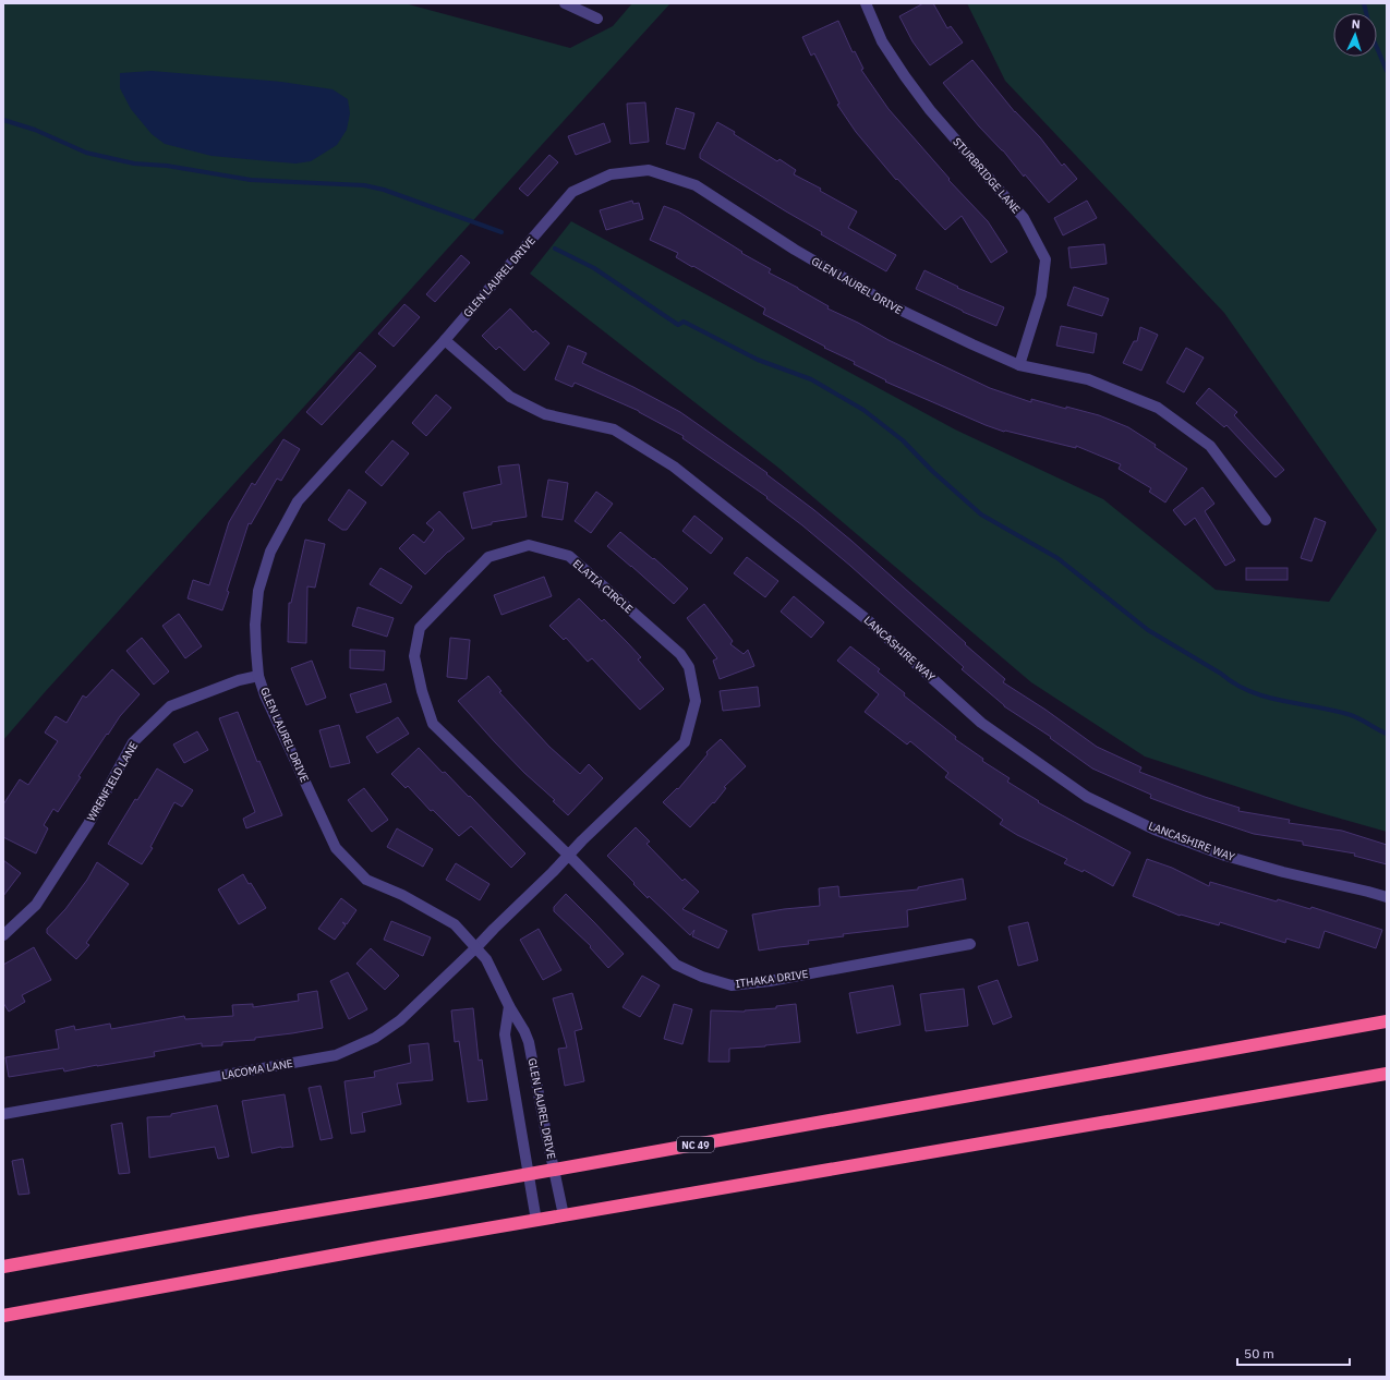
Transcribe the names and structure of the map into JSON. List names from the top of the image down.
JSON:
{
  "streets": {
    "highway": ["NC 49"],
    "street": [
      "STURBRIDGE LANE",
      "GLEN LAUREL DRIVE",
      "ELATIA CIRCLE",
      "LANCASHIRE WAY",
      "WRENFIELD LANE",
      "ITHAKA DRIVE",
      "LACOMA LANE"
    ]
  },
  "crossings": [
    ["STURBRIDGE LANE", "GLEN LAUREL DRIVE"],
    ["GLEN LAUREL DRIVE", "ELATIA CIRCLE"],
    ["GLEN LAUREL DRIVE", "LANCASHIRE WAY"],
    ["GLEN LAUREL DRIVE", "WRENFIELD LANE"],
    ["GLEN LAUREL DRIVE", "LACOMA LANE"],
    ["GLEN LAUREL DRIVE", "NC 49"],
    ["ELATIA CIRCLE", "ITHAKA DRIVE"],
    ["ELATIA CIRCLE", "LACOMA LANE"]
  ],
  "scale_bar": "50 m",
  "north": "top"
}
